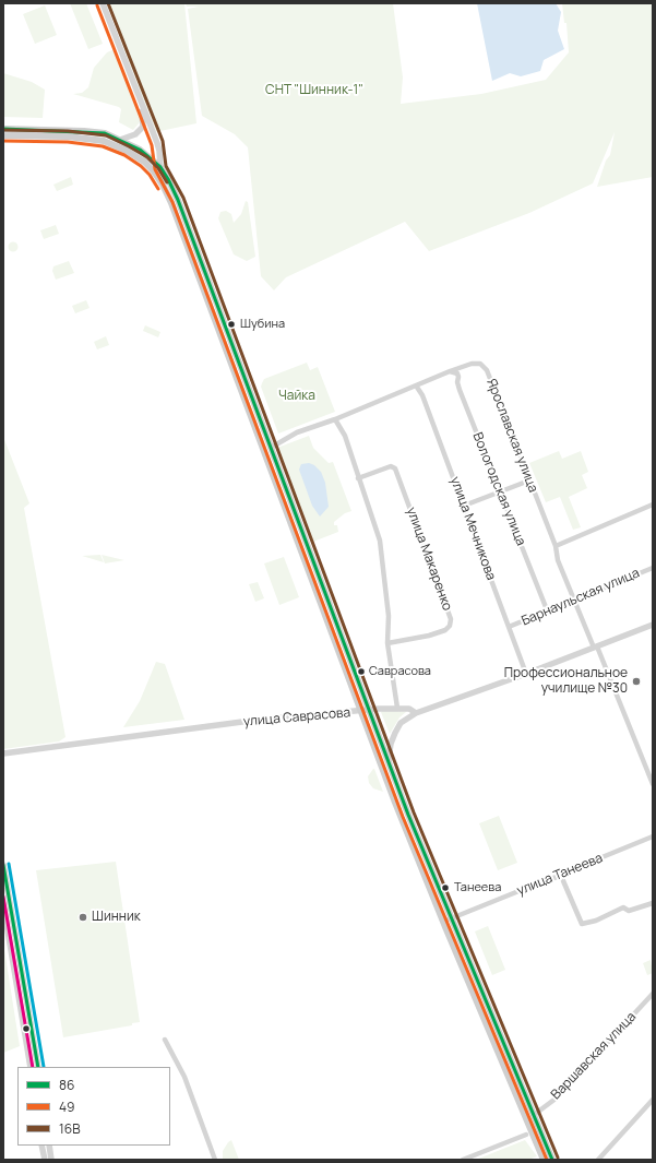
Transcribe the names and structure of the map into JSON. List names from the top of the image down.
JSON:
{
  "streets": {
    "street": [
      "Ярославская улица",
      "Вологодская улица",
      "улица Мечникова",
      "улица Макаренко",
      "Барнаульская улица",
      "улица Саврасова",
      "улица Танеева",
      "Варшавская улица"
    ]
  },
  "crossings": [
    ["Ярославская улица", "Вологодская улица"],
    ["Ярославская улица", "улица Мечникова"],
    ["Ярославская улица", "Барнаульская улица"],
    ["Вологодская улица", "Барнаульская улица"],
    ["улица Мечникова", "Барнаульская улица"]
  ],
  "parks": ["СНТ \"Шинник-1\"", "Чайка"],
  "places": [
    "Шубина",
    "Саврасова",
    "Профессиональное училище №30",
    "Танеева",
    "Шинник"
  ],
  "lines": ["transit line 16В", "transit line 49", "transit line 86"],
  "legend": ["86", "49", "16В"]
}
